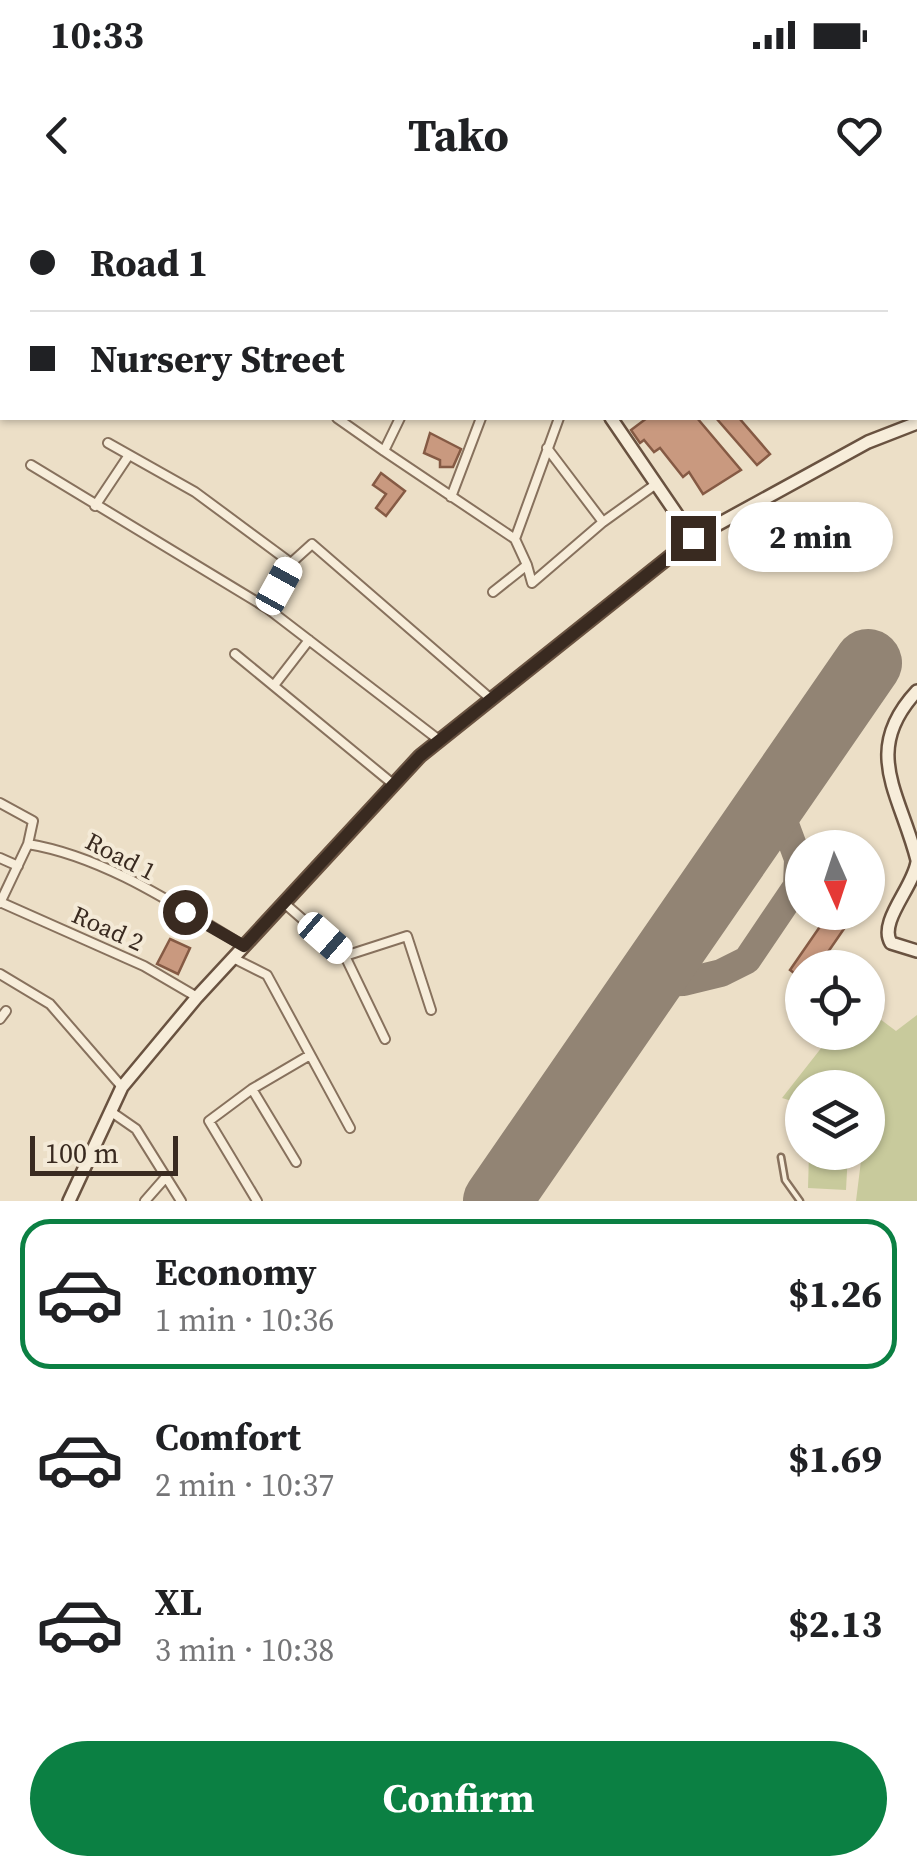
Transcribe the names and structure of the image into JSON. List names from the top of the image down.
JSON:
{
  "streets": {
    "street": ["Road 1", "Road 2"]
  },
  "scale_bar": "100 m",
  "north": "bottom",
  "page": {
    "status": "10:33",
    "header": "Tako",
    "banner": ["Road 1", "Nursery Street"],
    "bubble": "2 min",
    "scale": "100 m",
    "list": [
      {
        "name": "Economy",
        "note": "1 min · 10:36",
        "value": "$1.26"
      },
      {
        "name": "Comfort",
        "note": "2 min · 10:37",
        "value": "$1.69"
      },
      {
        "name": "XL",
        "note": "3 min · 10:38",
        "value": "$2.13"
      }
    ],
    "buttons": "Confirm"
  }
}
